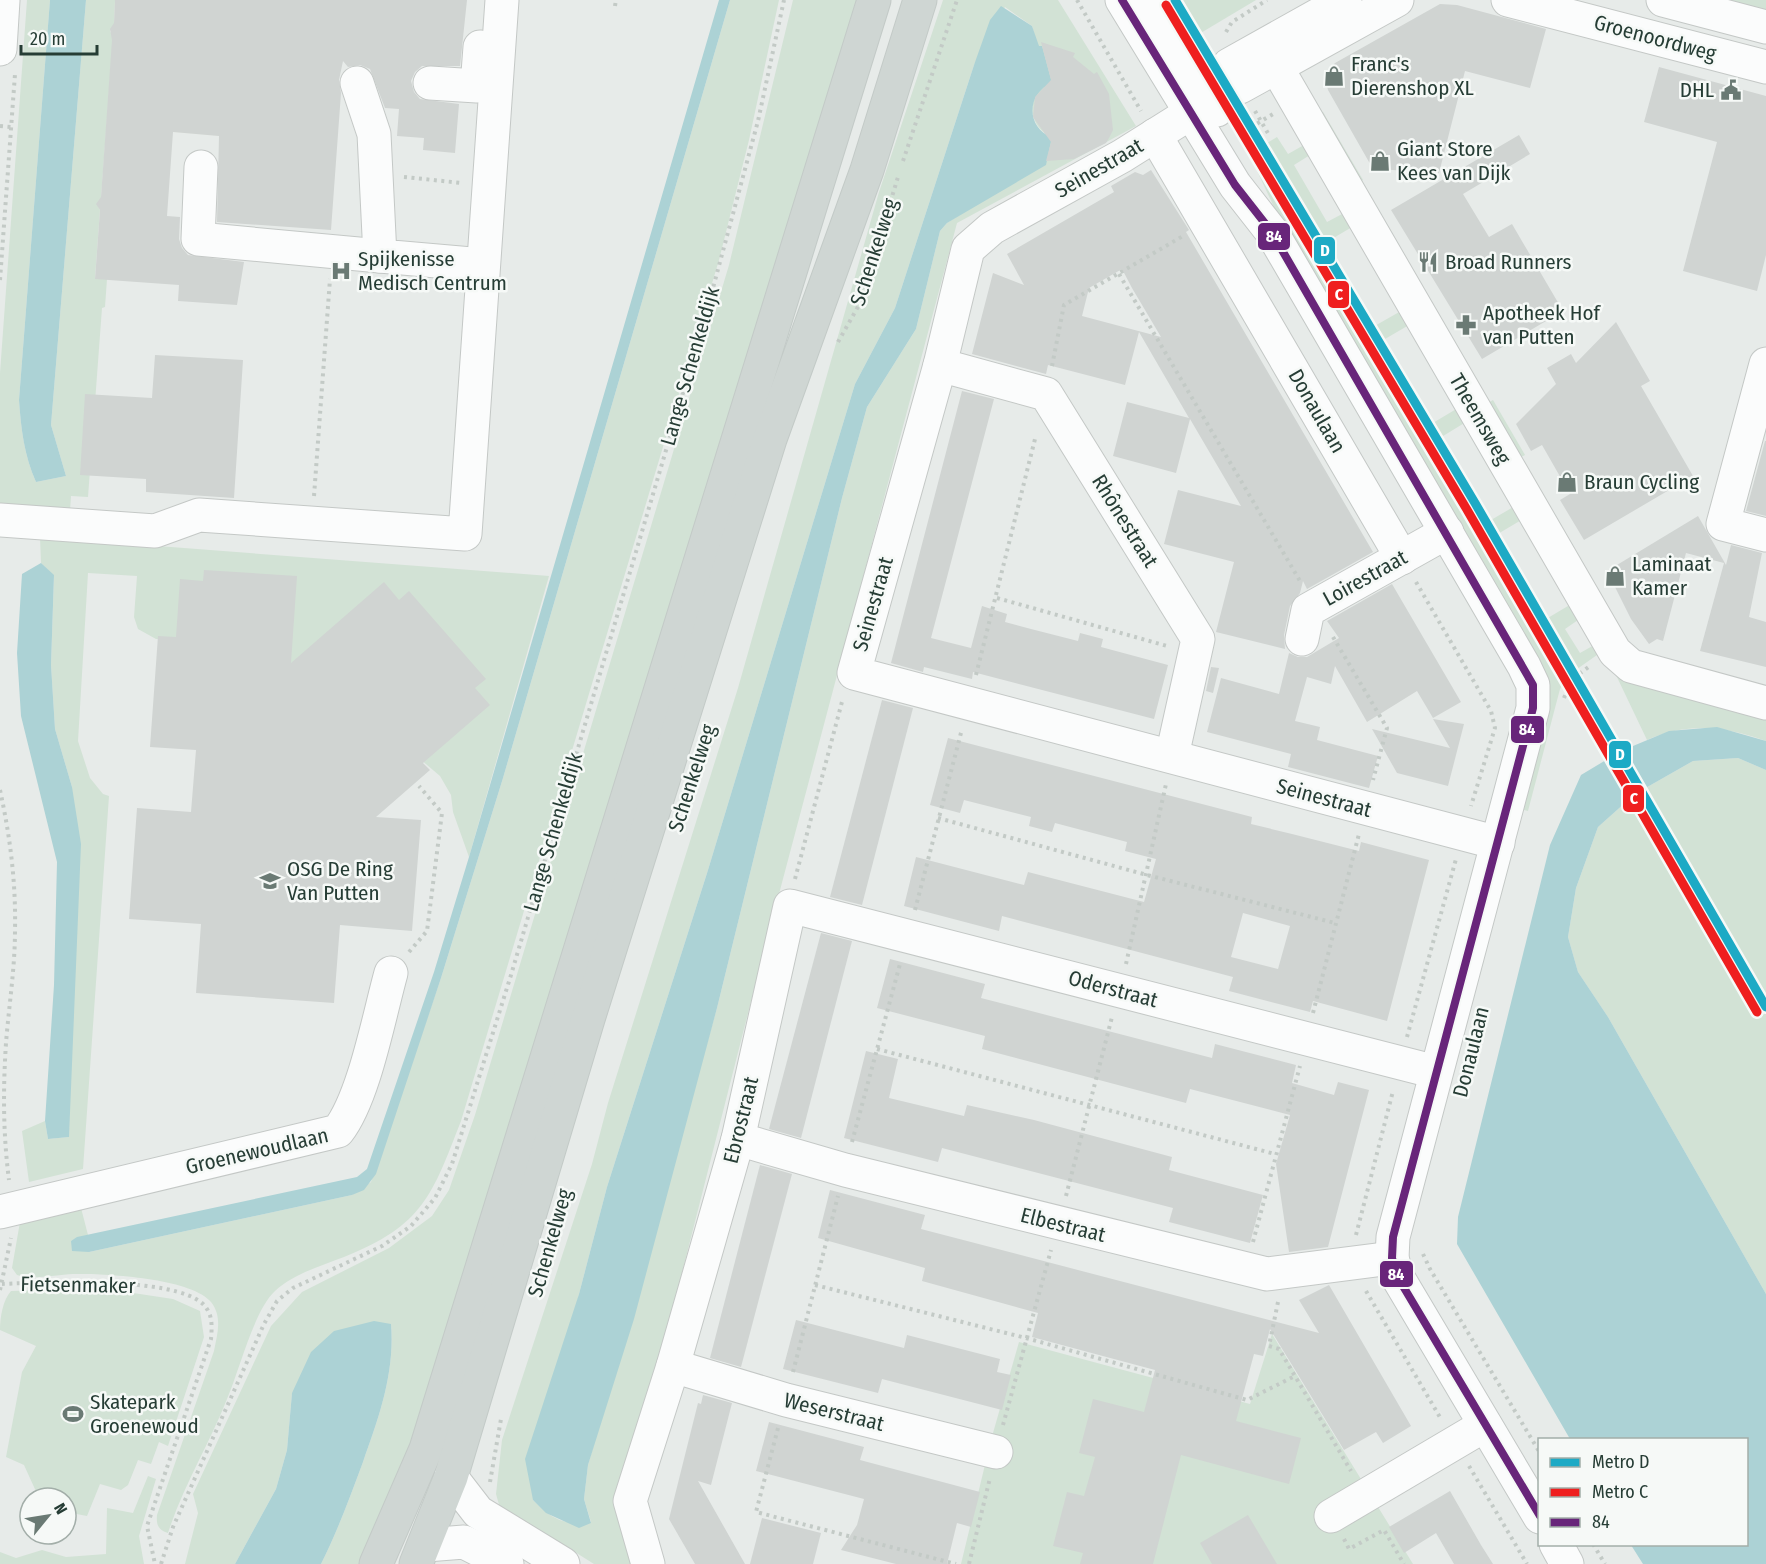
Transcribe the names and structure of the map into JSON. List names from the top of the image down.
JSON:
{
  "streets": {
    "main road": ["Schenkelweg"],
    "street": [
      "Groenoordweg",
      "Seinestraat",
      "Donaulaan",
      "Theemsweg",
      "Rhônestraat",
      "Loirestraat",
      "Oderstraat",
      "Ebrostraat",
      "Groenewoudlaan",
      "Elbestraat",
      "Weserstraat"
    ],
    "path": ["Lange Schenkeldijk", "Fietsenmaker"]
  },
  "crossings": [
    ["Seinestraat", "Donaulaan"],
    ["Seinestraat", "Rhônestraat"],
    ["Donaulaan", "Loirestraat"],
    ["Donaulaan", "Oderstraat"],
    ["Donaulaan", "Elbestraat"],
    ["Oderstraat", "Ebrostraat"],
    ["Ebrostraat", "Elbestraat"],
    ["Ebrostraat", "Weserstraat"]
  ],
  "places": {
    "shop": [
      "Franc's Dierenshop XL",
      "Giant Store Kees van Dijk",
      "Braun Cycling",
      "Laminaat Kamer"
    ],
    "public building": ["DHL"],
    "restaurant": ["Broad Runners"],
    "hospital": ["Spijkenisse Medisch Centrum"],
    "pharmacy": ["Apotheek Hof van Putten"],
    "school or university": ["OSG De Ring Van Putten"],
    "sports": ["Skatepark Groenewoud"]
  },
  "lines": ["metro line D", "transit line 84", "metro line C"],
  "legend": ["Metro D", "Metro C", "84"],
  "scale_bar": "20 m",
  "north": "top right"
}
